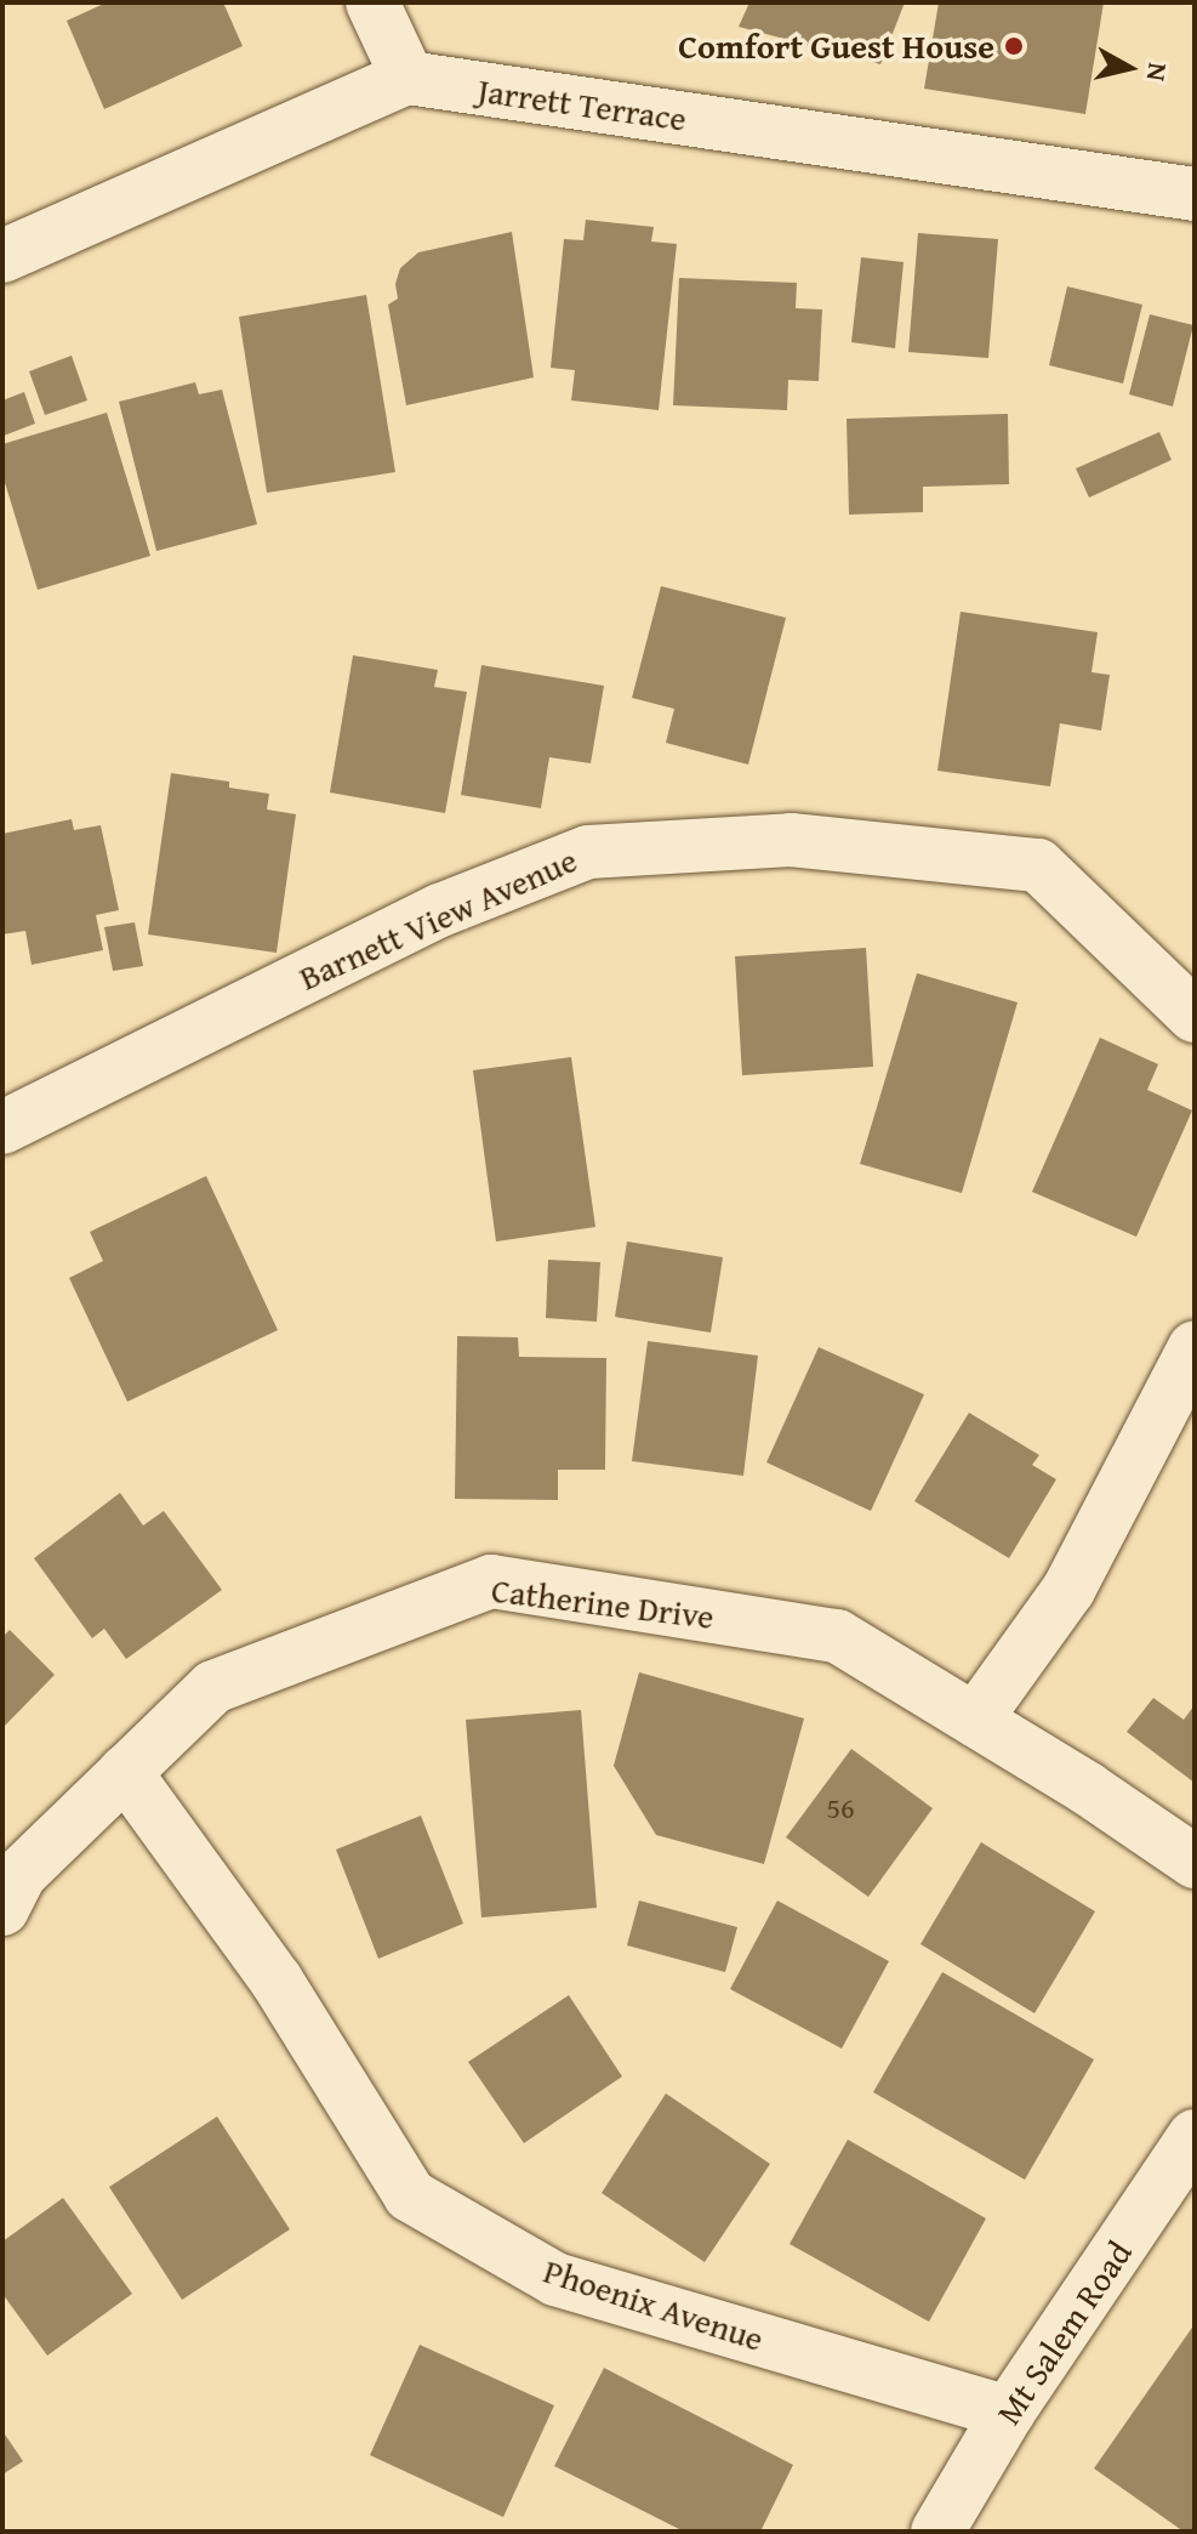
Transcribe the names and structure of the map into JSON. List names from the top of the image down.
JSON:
{
  "streets": {
    "street": [
      "Jarrett Terrace",
      "Barnett View Avenue",
      "Catherine Drive",
      "Phoenix Avenue",
      "Mt Salem Road"
    ]
  },
  "crossings": [
    ["Catherine Drive", "Phoenix Avenue"],
    ["Phoenix Avenue", "Mt Salem Road"]
  ],
  "places": ["Comfort Guest House"],
  "house_numbers": ["56"],
  "north": "right"
}
